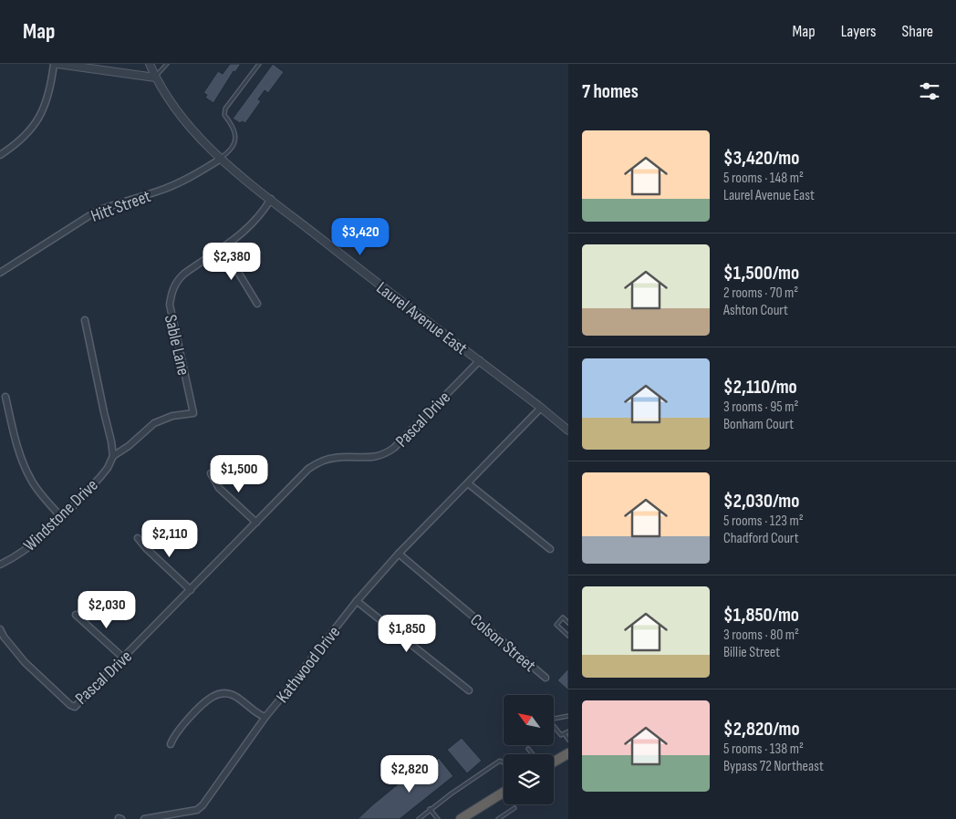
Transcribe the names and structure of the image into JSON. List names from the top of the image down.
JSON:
{
  "streets": {
    "street": [
      "Hitt Street",
      "Laurel Avenue East",
      "Sable Lane",
      "Pascal Drive",
      "Windstone Drive",
      "Colson Street",
      "Kathwood Drive"
    ]
  },
  "crossings": [
    ["Hitt Street", "Laurel Avenue East"],
    ["Laurel Avenue East", "Sable Lane"],
    ["Laurel Avenue East", "Pascal Drive"],
    ["Laurel Avenue East", "Kathwood Drive"],
    ["Sable Lane", "Windstone Drive"],
    ["Colson Street", "Kathwood Drive"]
  ],
  "north": "top left",
  "page": {
    "header": "Map",
    "nav": ["Map", "Layers", "Share"],
    "heading": "7 homes",
    "list": [
      {
        "name": "$3,420/mo",
        "note": "5 rooms · 148 m² · Laurel Avenue East"
      },
      {
        "name": "$1,500/mo",
        "note": "2 rooms · 70 m² · Ashton Court"
      },
      {
        "name": "$2,110/mo",
        "note": "3 rooms · 95 m² · Bonham Court"
      },
      {
        "name": "$2,030/mo",
        "note": "5 rooms · 123 m² · Chadford Court"
      },
      {
        "name": "$1,850/mo",
        "note": "3 rooms · 80 m² · Billie Street"
      },
      {
        "name": "$2,820/mo",
        "note": "5 rooms · 138 m² · Bypass 72 Northeast"
      }
    ],
    "price": [
      "$3,420",
      "$2,380",
      "$1,500",
      "$2,110",
      "$2,030",
      "$1,850",
      "$2,820"
    ]
  }
}
